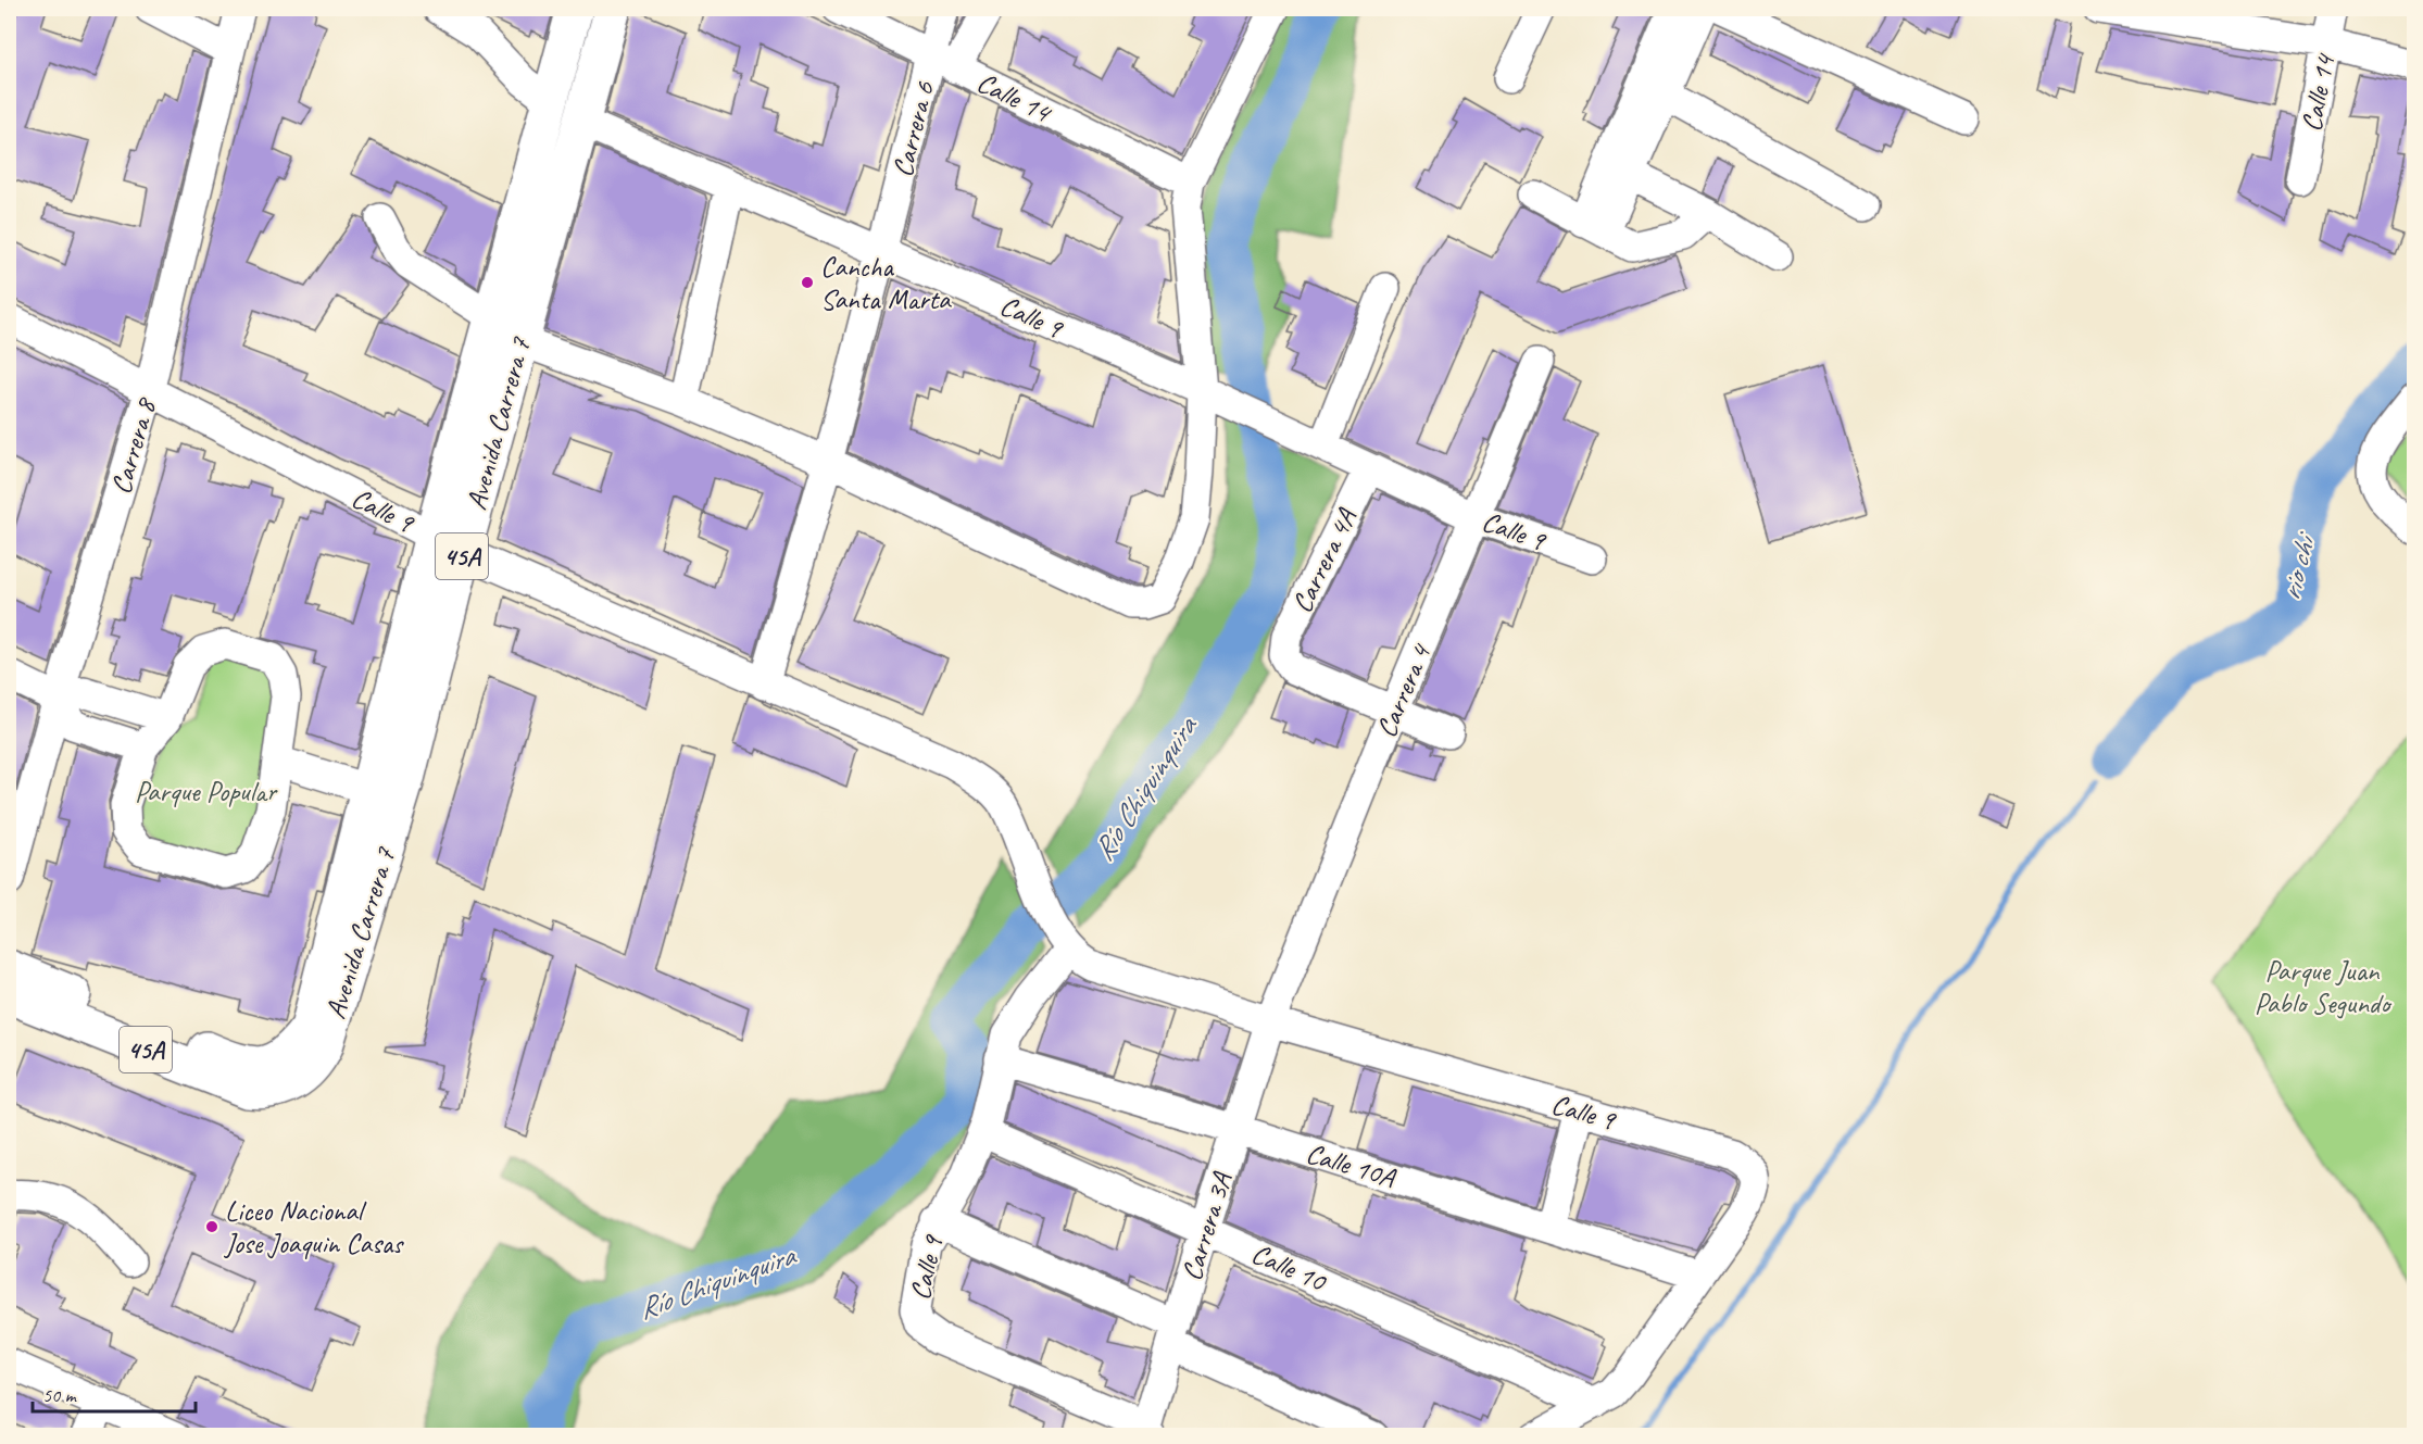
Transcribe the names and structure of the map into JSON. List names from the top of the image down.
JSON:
{
  "streets": {
    "main road": ["Avenida Carrera 7", "45A"],
    "street": [
      "Calle 14",
      "Carrera 6",
      "Calle 9",
      "Carrera 8",
      "Carrera 4A",
      "Carrera 4",
      "Calle 10A",
      "Carrera 3A",
      "Calle 10"
    ]
  },
  "crossings": [
    ["Calle 14", "Carrera 6"],
    ["Carrera 6", "Calle 9"],
    ["Calle 9", "Avenida Carrera 7"],
    ["Calle 9", "Carrera 8"],
    ["Calle 9", "Carrera 4A"],
    ["Calle 9", "Carrera 4"],
    ["Calle 9", "Calle 10A"],
    ["Calle 9", "Carrera 3A"],
    ["Calle 9", "Calle 10"],
    ["Avenida Carrera 7", "45A"],
    ["Carrera 4A", "Carrera 4"],
    ["Carrera 4", "Carrera 3A"],
    ["Calle 10A", "Carrera 3A"],
    ["Carrera 3A", "Calle 10"]
  ],
  "water": ["rio chi", "Río Chiquinquira"],
  "parks": ["Parque Popular", "Parque Juan Pablo Segundo"],
  "places": ["Cancha Santa Marta", "Liceo Nacional Jose Joaquin Casas"],
  "scale_bar": "50 m"
}
